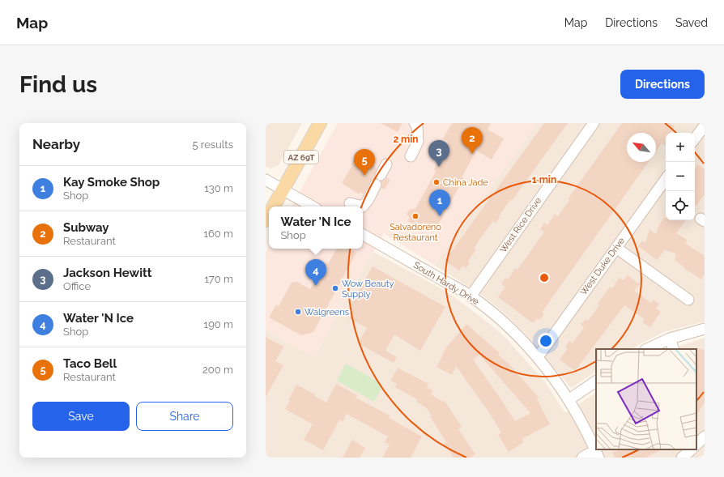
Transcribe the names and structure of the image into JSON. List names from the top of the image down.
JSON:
{
  "streets": {
    "main road": ["AZ 69T"],
    "street": ["West Rice Drive", "West Duke Drive", "South Hardy Drive"]
  },
  "crossings": [
    ["West Rice Drive", "South Hardy Drive"],
    ["West Duke Drive", "South Hardy Drive"]
  ],
  "places": [
    "China Jade",
    "Salvadoreno Restaurant",
    "Wow Beauty Supply",
    "Walgreens"
  ],
  "north": "top left",
  "page": {
    "header": "Map",
    "nav": ["Map", "Directions", "Saved"],
    "buttons": [
      "Directions",
      ["Save", "Share"]
    ],
    "title": "Find us",
    "heading": ["Nearby", "5 results"],
    "pins": [
      "2",
      "3",
      "5",
      "1",
      "4"
    ],
    "map_buttons": ["+", "−"],
    "list": [
      {
        "mark": "1",
        "name": "Kay Smoke Shop",
        "note": "Shop",
        "value": "130 m"
      },
      {
        "mark": "2",
        "name": "Subway",
        "note": "Restaurant",
        "value": "160 m"
      },
      {
        "mark": "3",
        "name": "Jackson Hewitt",
        "note": "Office",
        "value": "170 m"
      },
      {
        "mark": "4",
        "name": "Water 'N Ice",
        "note": "Shop",
        "value": "190 m"
      },
      {
        "mark": "5",
        "name": "Taco Bell",
        "note": "Restaurant",
        "value": "200 m"
      }
    ],
    "popup": ["Water 'N Ice", "Shop"]
  },
  "rings": ["2 min", "1 min"]
}
